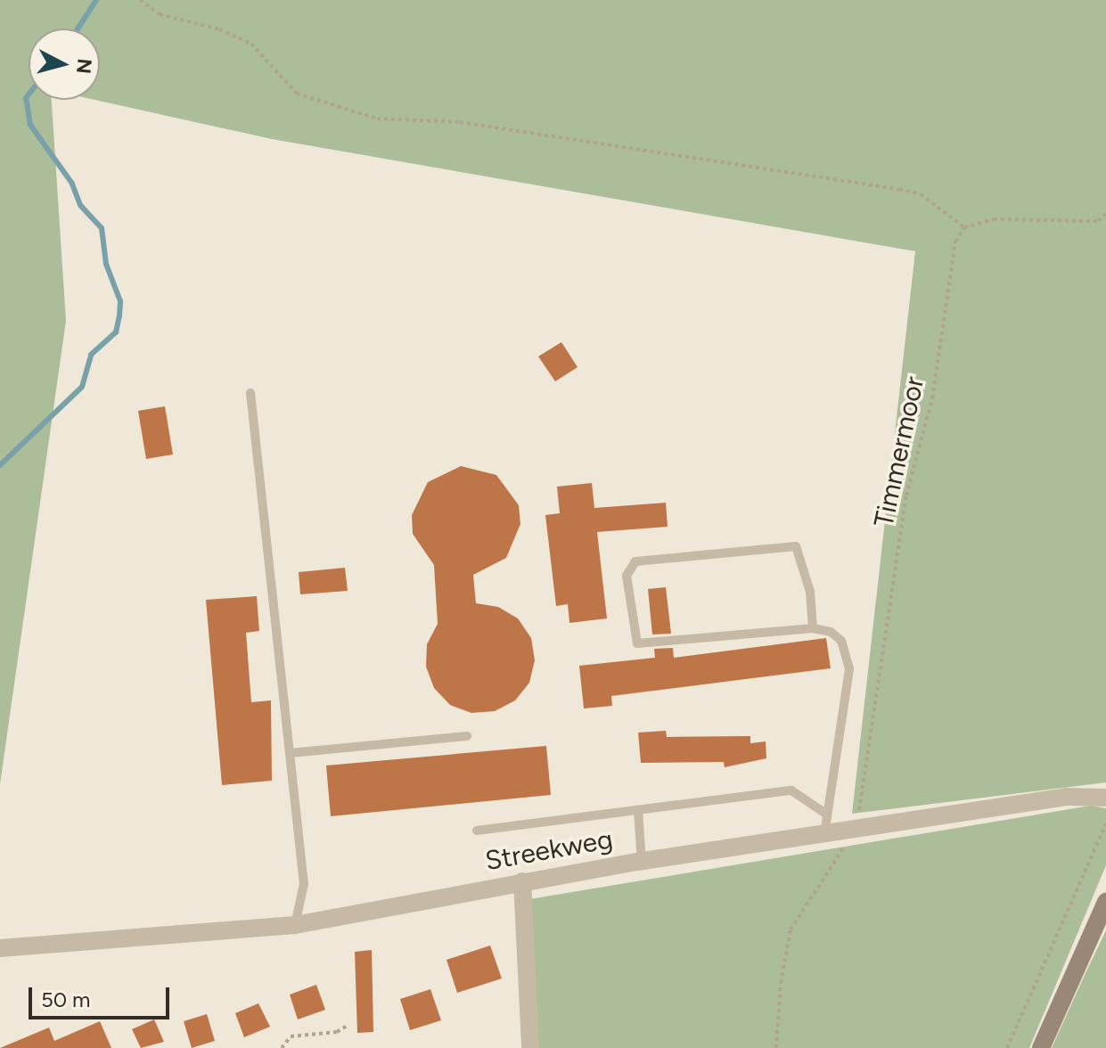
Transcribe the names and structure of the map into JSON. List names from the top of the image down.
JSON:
{
  "streets": {
    "street": ["Streekweg"],
    "path": ["Timmermoor"]
  },
  "crossings": [
    ["Timmermoor", "Streekweg"]
  ],
  "scale_bar": "50 m",
  "north": "right"
}
